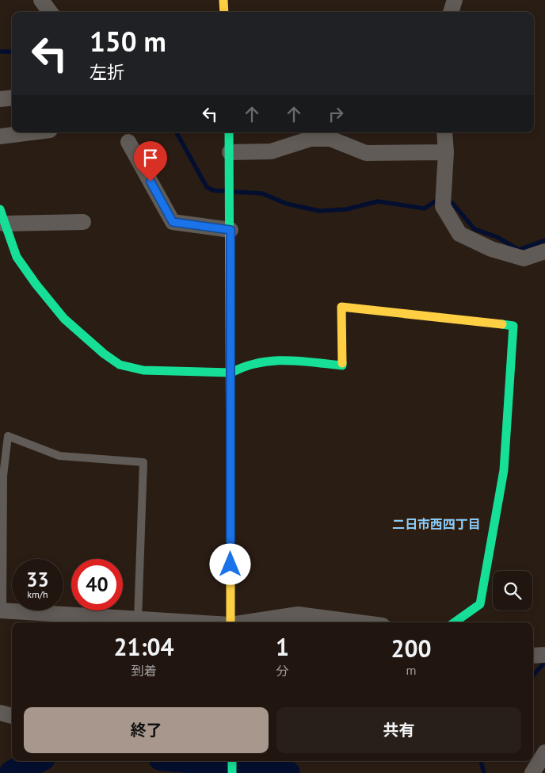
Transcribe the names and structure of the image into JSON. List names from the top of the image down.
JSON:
{
  "districts": ["二日市西四丁目"],
  "page": {
    "turn": ["150 m", "左折"],
    "speed": "33 km/h",
    "limit": "40",
    "eta": [
      "21:04",
      "到着",
      "1",
      "分",
      "200",
      "m"
    ],
    "buttons": ["終了", "共有"]
  }
}
